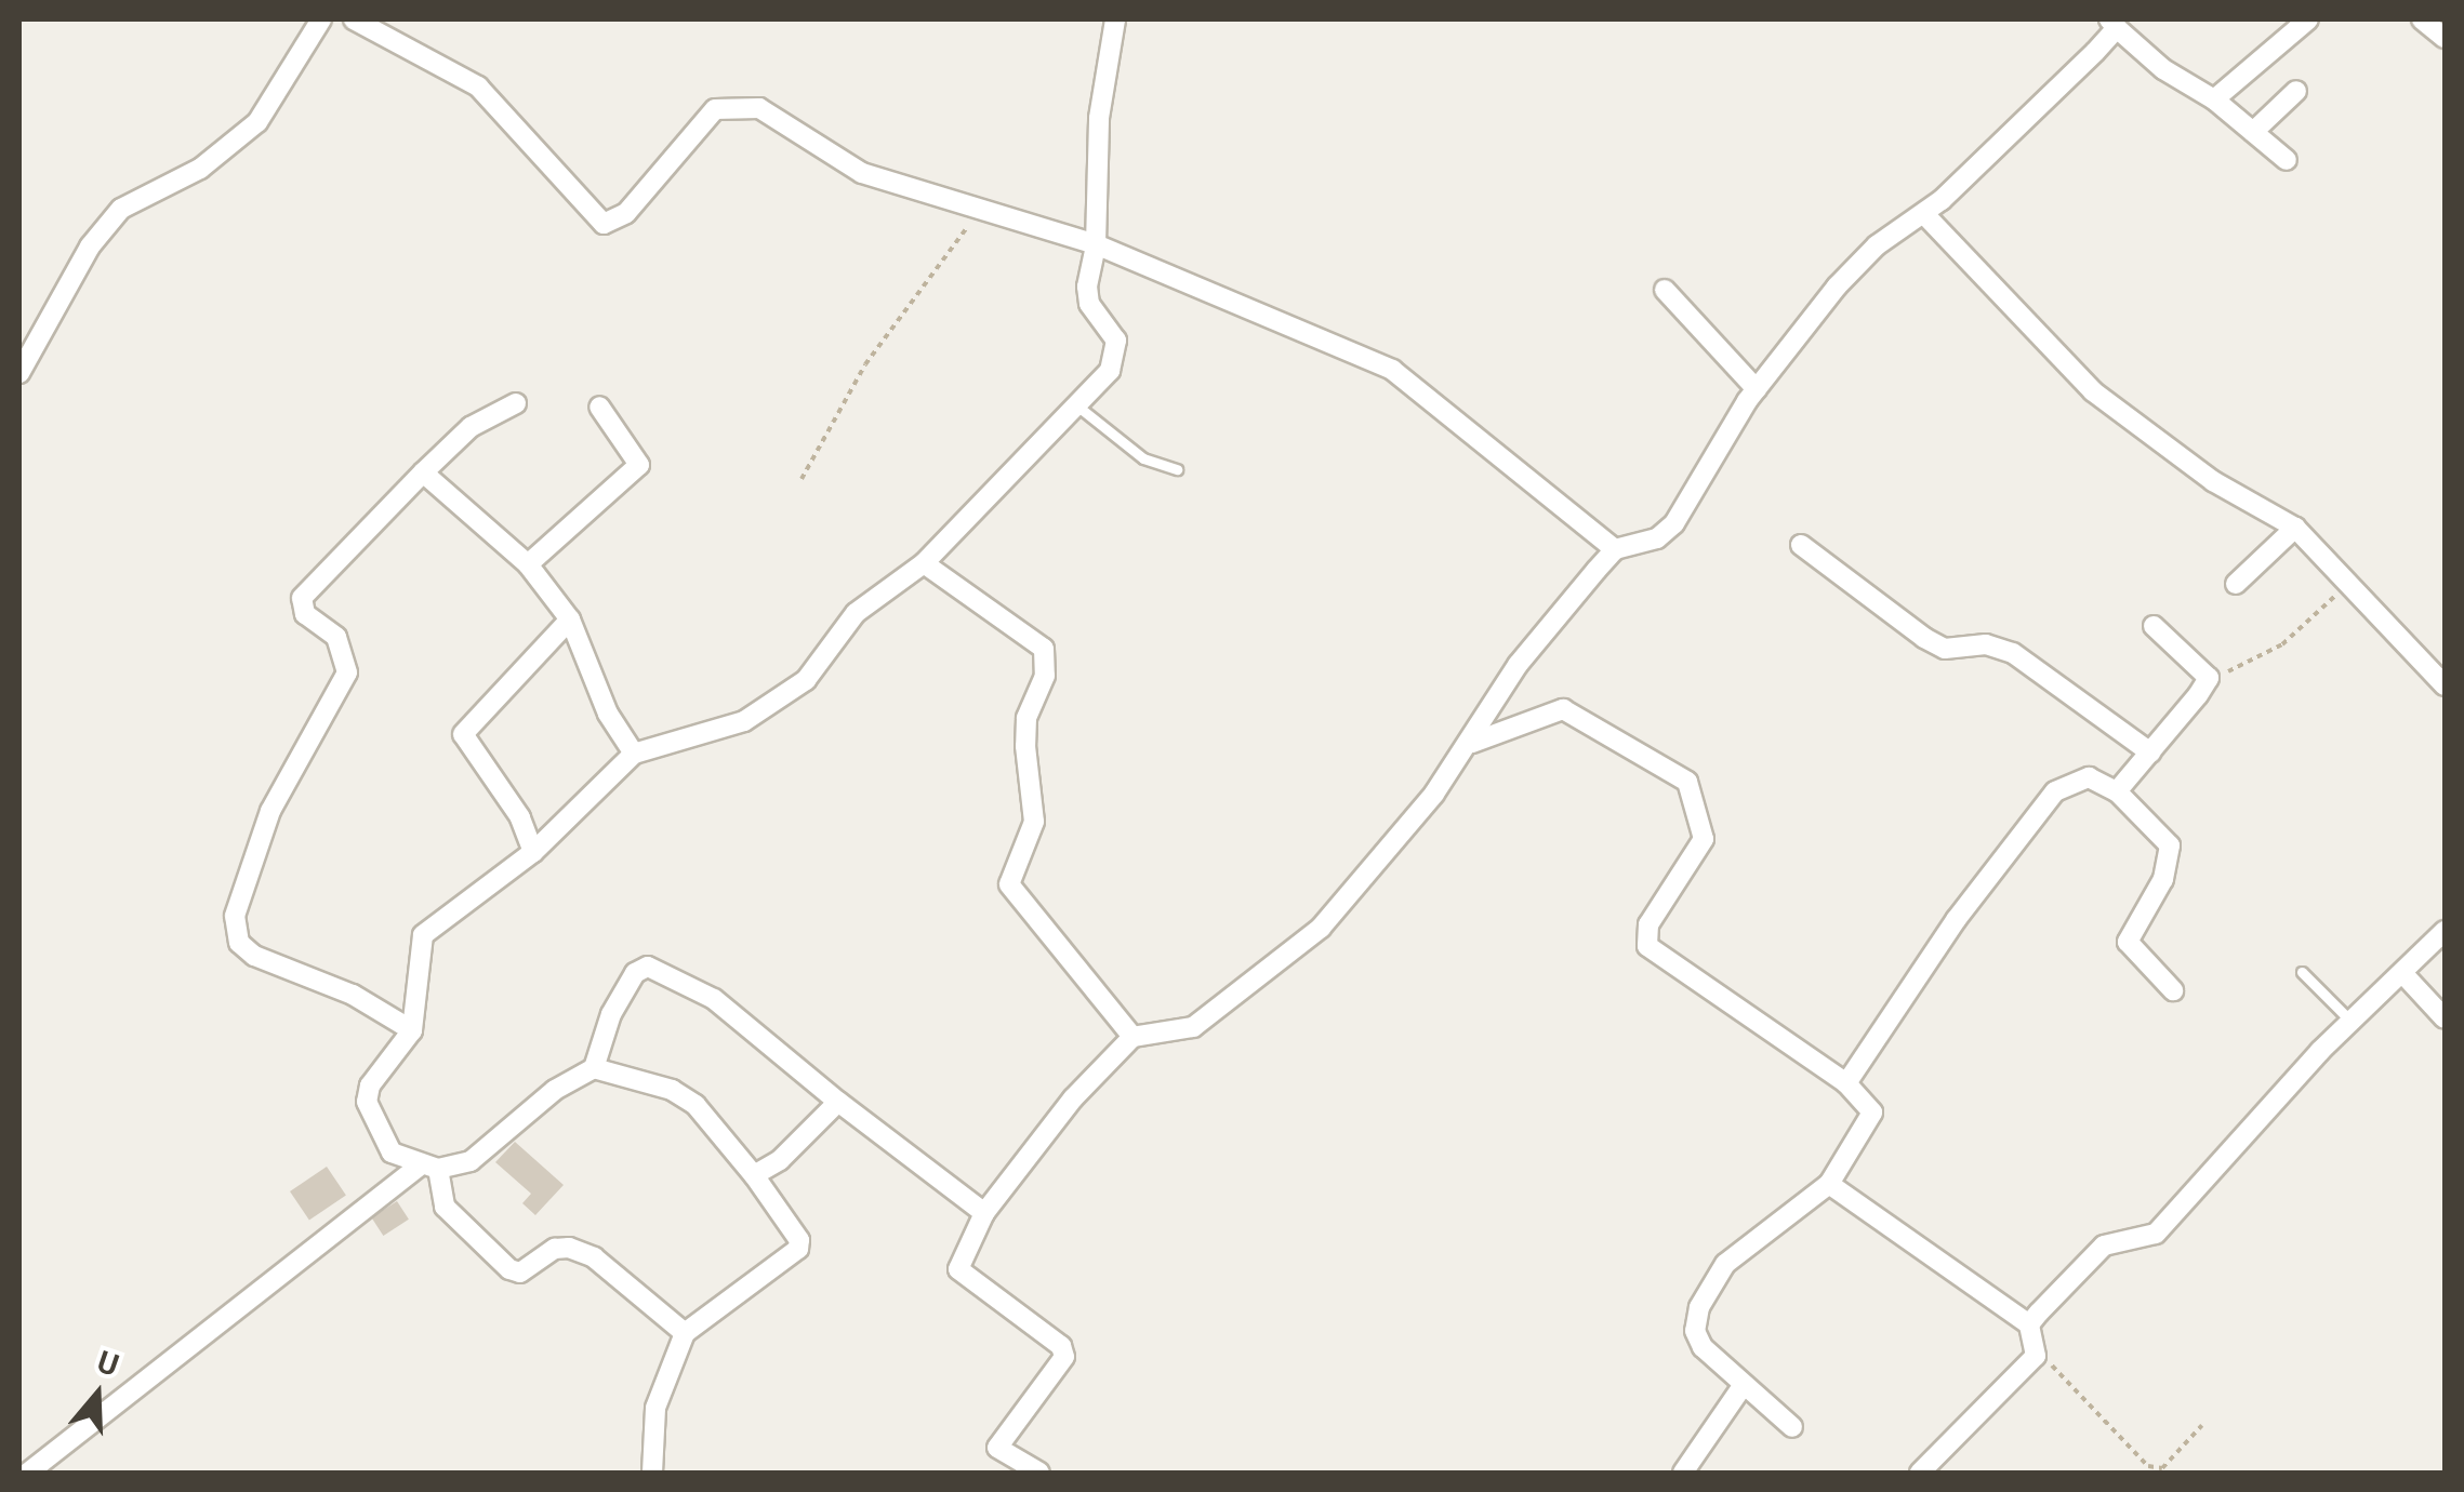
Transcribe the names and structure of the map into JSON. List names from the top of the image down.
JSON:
{
  "north": "top"
}
